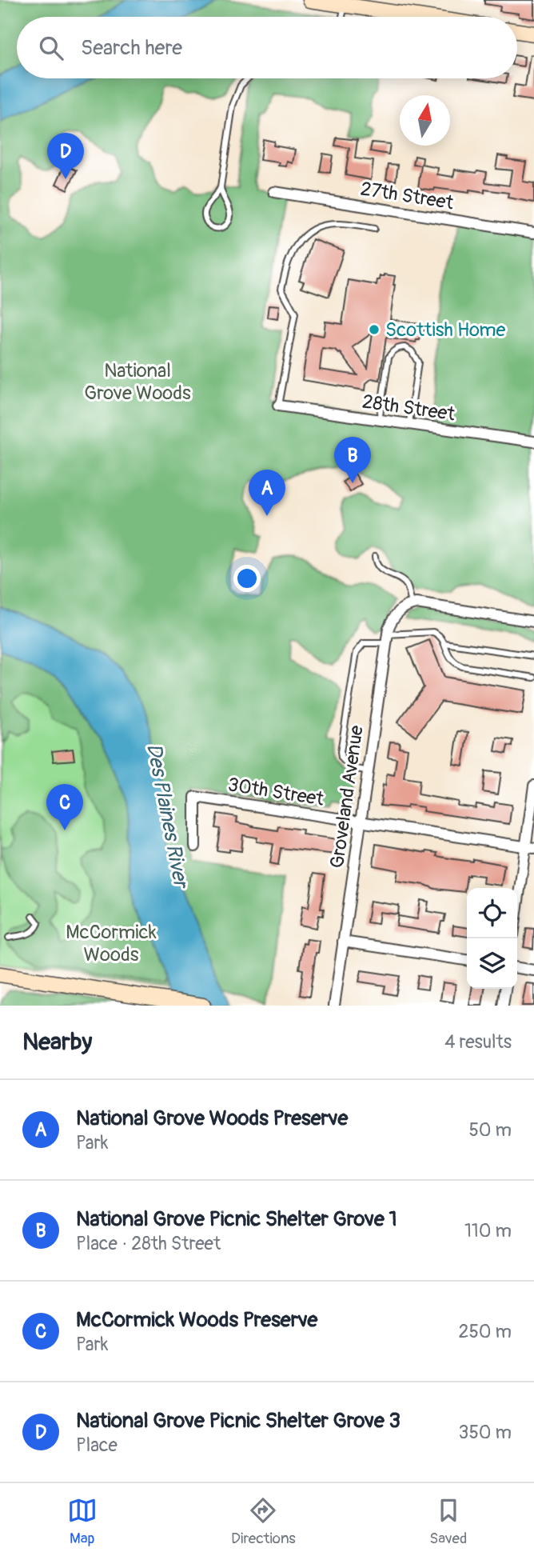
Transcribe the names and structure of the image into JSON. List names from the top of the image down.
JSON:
{
  "streets": {
    "street": [
      "27th Street",
      "28th Street",
      "30th Street",
      "Groveland Avenue"
    ]
  },
  "crossings": [
    ["30th Street", "Groveland Avenue"]
  ],
  "water": ["Des Plaines River"],
  "parks": ["National Grove Woods", "McCormick Woods"],
  "places": ["Scottish Home"],
  "north": "top",
  "page": {
    "search": "Search here",
    "pins": [
      "D",
      "B",
      "A",
      "C"
    ],
    "heading": ["Nearby", "4 results"],
    "list": [
      {
        "mark": "A",
        "name": "National Grove Woods Preserve",
        "note": "Park",
        "value": "50 m"
      },
      {
        "mark": "B",
        "name": "National Grove Picnic Shelter Grove 1",
        "note": "Place · 28th Street",
        "value": "110 m"
      },
      {
        "mark": "C",
        "name": "McCormick Woods Preserve",
        "note": "Park",
        "value": "250 m"
      },
      {
        "mark": "D",
        "name": "National Grove Picnic Shelter Grove 3",
        "note": "Place",
        "value": "350 m"
      }
    ],
    "nav": ["Map", "Directions", "Saved"]
  }
}
